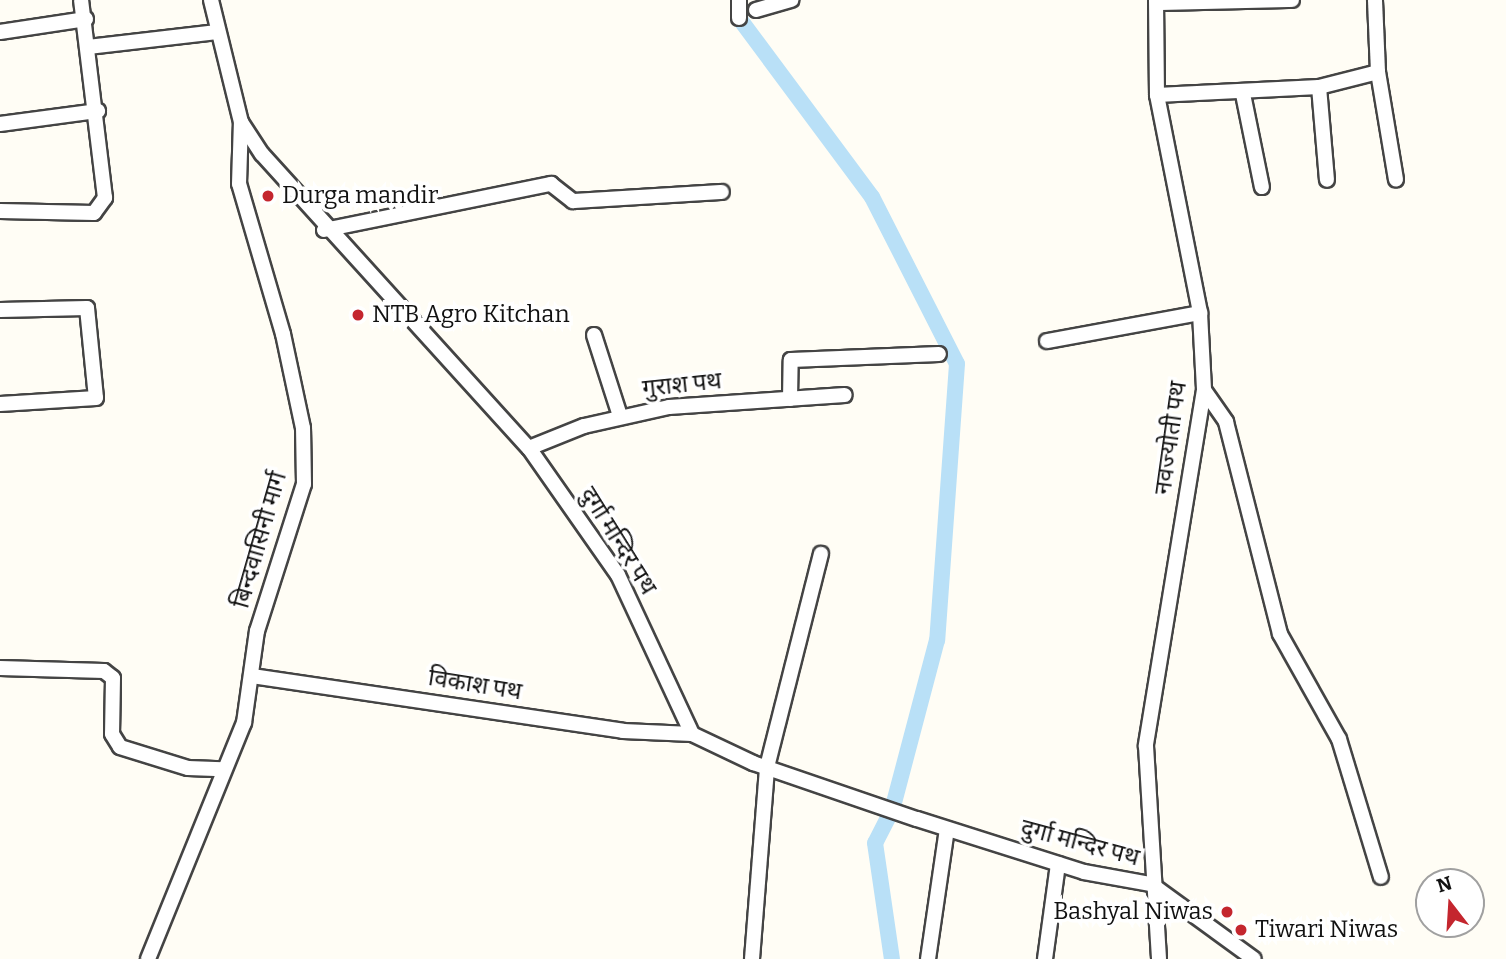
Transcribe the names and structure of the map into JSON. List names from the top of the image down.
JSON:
{
  "streets": {
    "street": [
      "गुराश पथ",
      "नवज्योती पथ",
      "बिन्दवासिनी मार्ग",
      "दुर्गा मन्दिर पथ",
      "विकाश पथ"
    ]
  },
  "crossings": [
    ["गुराश पथ", "दुर्गा मन्दिर पथ"],
    ["नवज्योती पथ", "दुर्गा मन्दिर पथ"],
    ["बिन्दवासिनी मार्ग", "दुर्गा मन्दिर पथ"],
    ["बिन्दवासिनी मार्ग", "विकाश पथ"],
    ["दुर्गा मन्दिर पथ", "विकाश पथ"]
  ],
  "places": [
    "Durga mandir",
    "NTB Agro Kitchan",
    "Bashyal Niwas",
    "Tiwari Niwas"
  ],
  "north": "top"
}
